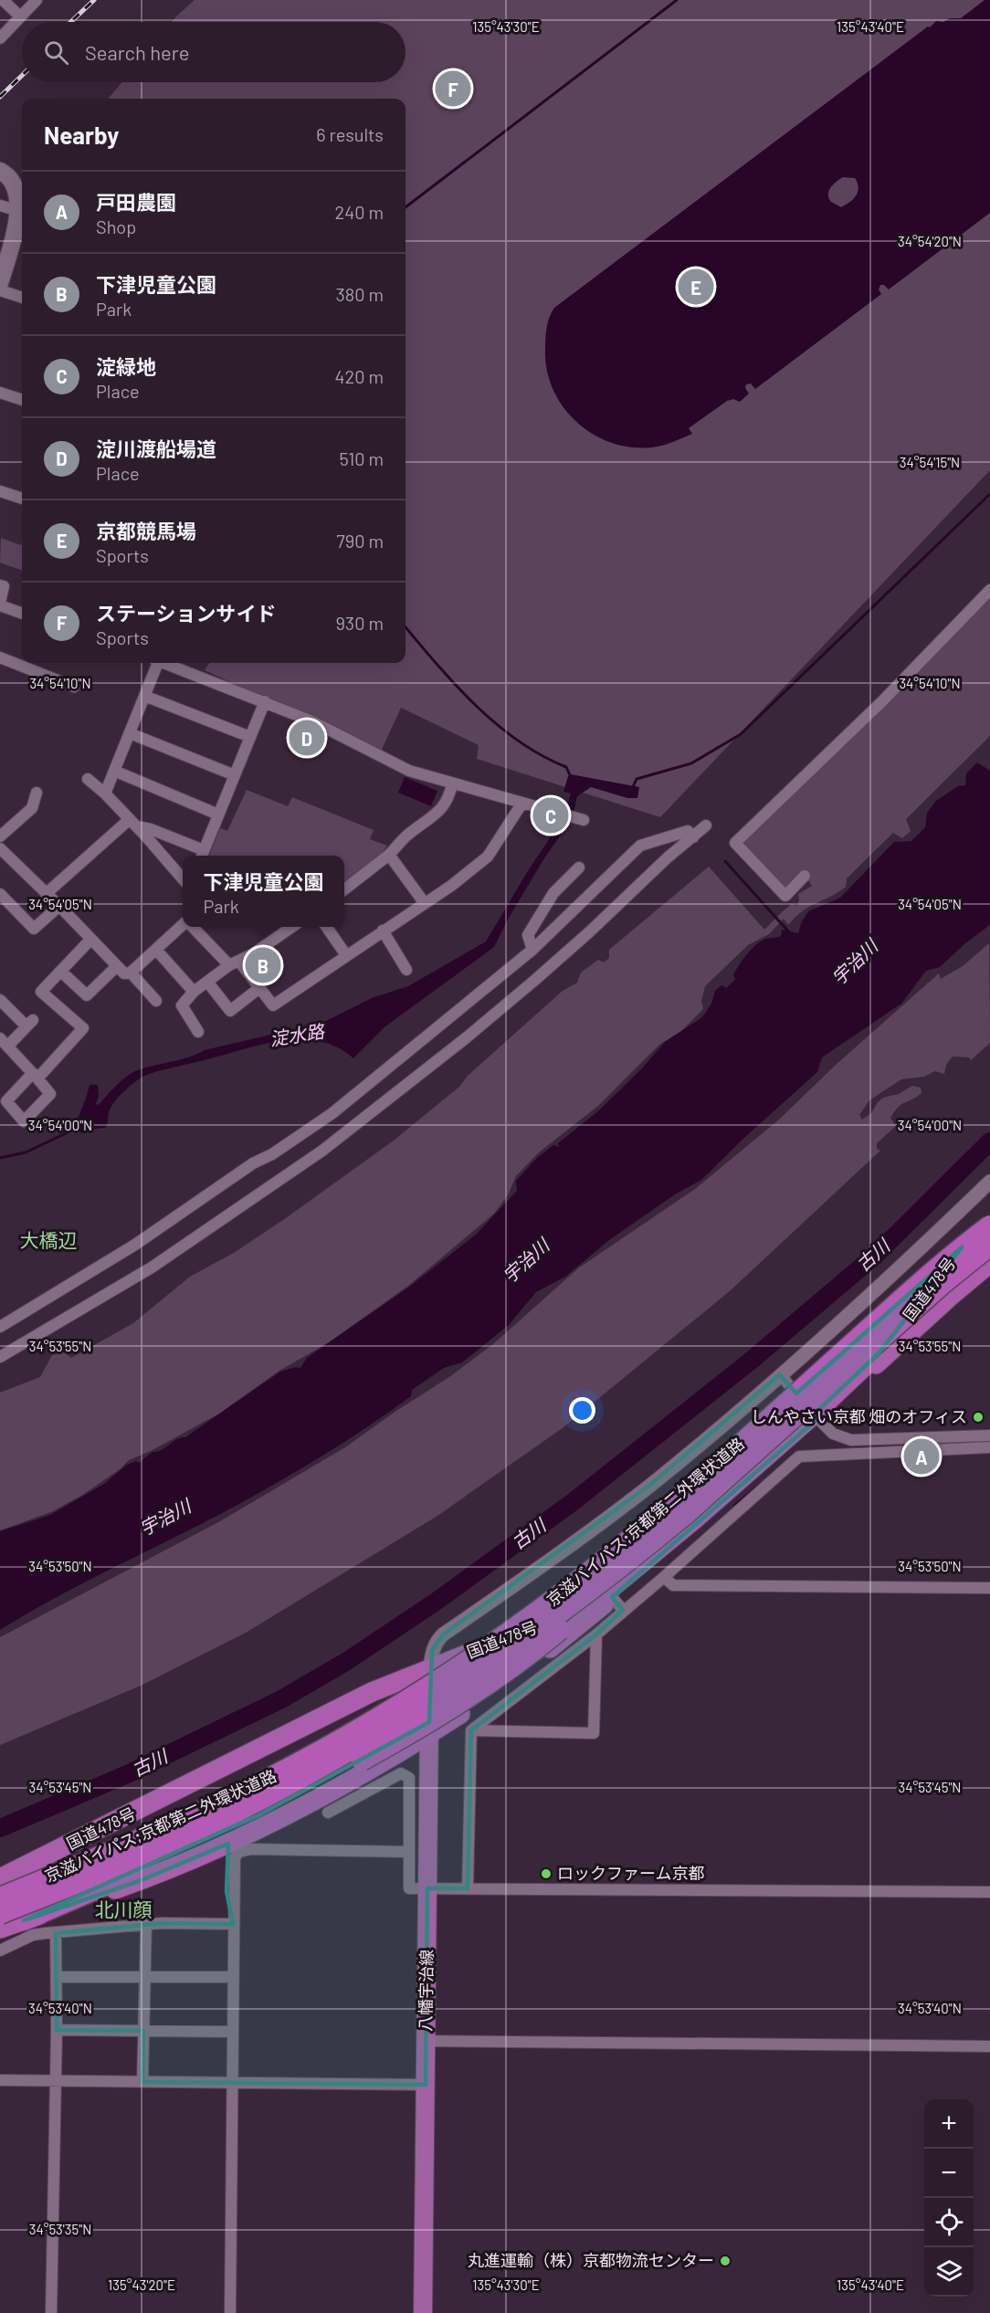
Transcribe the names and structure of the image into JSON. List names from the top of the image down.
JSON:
{
  "streets": {
    "highway": ["国道478号", "京滋バイパス;京都第二外環状道路"],
    "main road": ["八幡宇治線"]
  },
  "crossings": [
    ["国道478号", "京滋バイパス;京都第二外環状道路"],
    ["国道478号", "八幡宇治線"],
    ["京滋バイパス;京都第二外環状道路", "八幡宇治線"]
  ],
  "districts": ["大橋辺", "北川顔"],
  "water": ["宇治川", "淀水路", "古川"],
  "places": ["しんやさい京都 畑のオフィス", "ロックファーム京都", "丸進運輸（株）京都物流センター"],
  "page": {
    "search": "Search here",
    "pins": [
      "F",
      "E",
      "D",
      "C",
      "B",
      "A"
    ],
    "heading": ["Nearby", "6 results"],
    "list": [
      {
        "mark": "A",
        "name": "戸田農園",
        "note": "Shop",
        "value": "240 m"
      },
      {
        "mark": "B",
        "name": "下津児童公園",
        "note": "Park",
        "value": "380 m"
      },
      {
        "mark": "C",
        "name": "淀緑地",
        "note": "Place",
        "value": "420 m"
      },
      {
        "mark": "D",
        "name": "淀川渡船場道",
        "note": "Place",
        "value": "510 m"
      },
      {
        "mark": "E",
        "name": "京都競馬場",
        "note": "Sports",
        "value": "790 m"
      },
      {
        "mark": "F",
        "name": "ステーションサイド",
        "note": "Sports",
        "value": "930 m"
      }
    ],
    "popup": ["下津児童公園", "Park"],
    "map_buttons": ["+", "−"]
  },
  "coordinates": [
    "135°43'30\"E",
    "135°43'40\"E",
    "34°54'20\"N",
    "34°54'15\"N",
    "34°54'10\"N",
    "34°54'05\"N",
    "34°54'00\"N",
    "34°53'55\"N",
    "34°53'50\"N",
    "34°53'45\"N",
    "34°53'40\"N",
    "34°53'35\"N",
    "135°43'20\"E"
  ]
}
